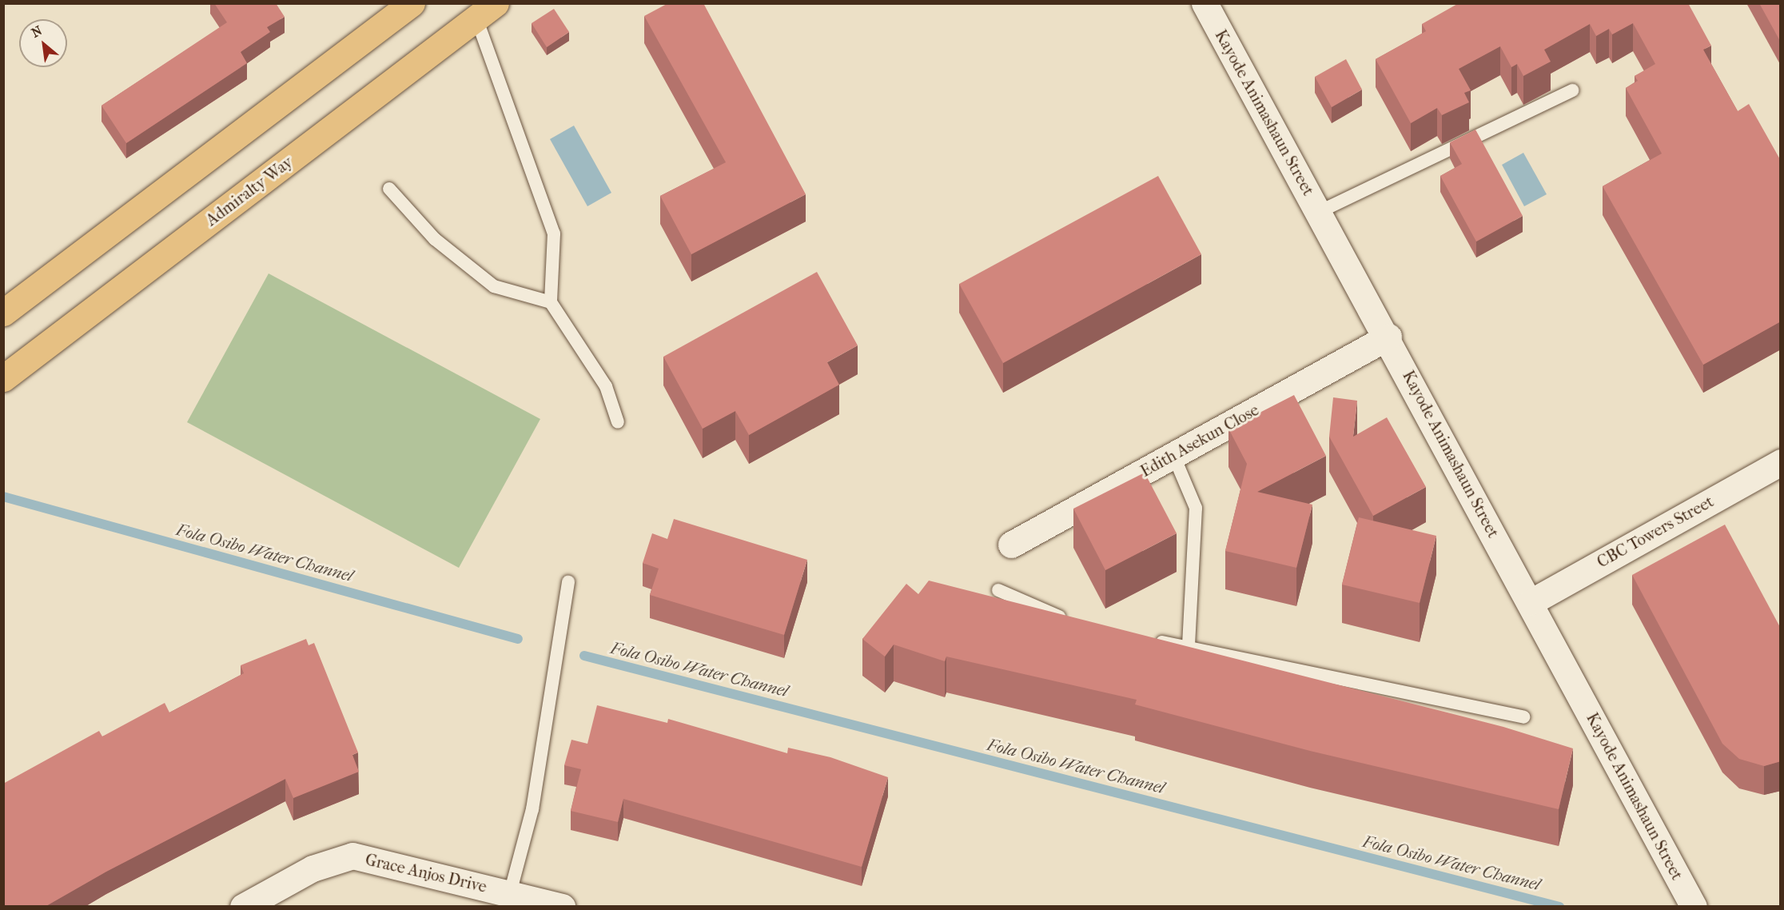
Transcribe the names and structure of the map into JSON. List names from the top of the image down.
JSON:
{
  "streets": {
    "main road": ["Admiralty Way"],
    "street": [
      "Kayode Animashaun Street",
      "Edith Asekun Close",
      "CBC Towers Street",
      "Grace Anjos Drive"
    ]
  },
  "crossings": [
    ["Kayode Animashaun Street", "Edith Asekun Close"],
    ["Kayode Animashaun Street", "CBC Towers Street"]
  ],
  "water": ["Fola Osibo Water Channel"],
  "north": "top left"
}
